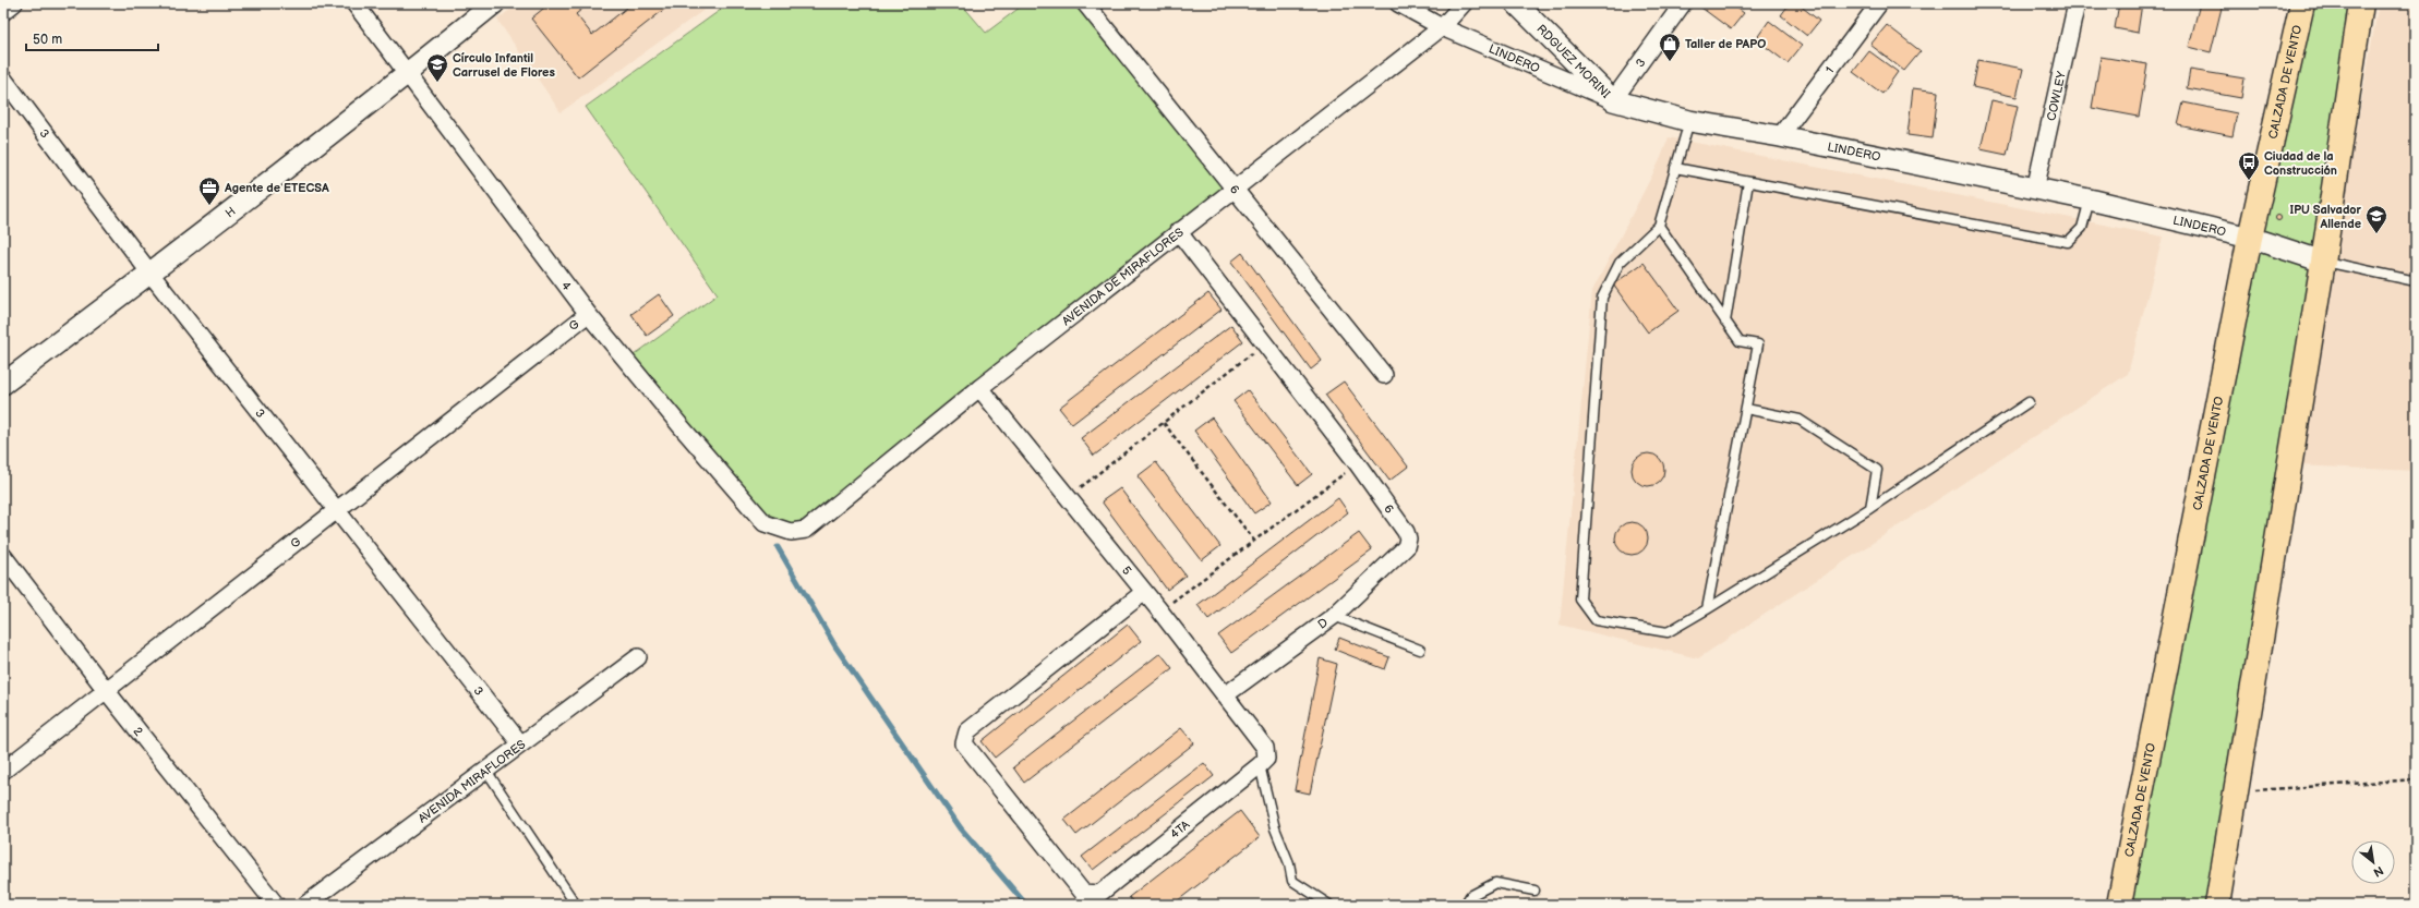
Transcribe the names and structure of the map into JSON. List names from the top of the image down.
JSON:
{
  "streets": {
    "main road": ["CALZADA DE VENTO"],
    "street": [
      "LINDERO",
      "RDGUEZ MORINI",
      "3",
      "1",
      "COWLEY",
      "6",
      "H",
      "AVENIDA DE MIRAFLORES",
      "4",
      "G",
      "5",
      "D",
      "2",
      "AVENIDA MIRAFLORES",
      "4TA"
    ]
  },
  "crossings": [
    ["LINDERO", "RDGUEZ MORINI"],
    ["LINDERO", "3"],
    ["LINDERO", "1"],
    ["LINDERO", "CALZADA DE VENTO"],
    ["LINDERO", "COWLEY"],
    ["LINDERO", "AVENIDA DE MIRAFLORES"],
    ["RDGUEZ MORINI", "3"],
    ["3", "H"],
    ["3", "G"],
    ["3", "AVENIDA MIRAFLORES"],
    ["6", "AVENIDA DE MIRAFLORES"],
    ["6", "D"],
    ["H", "4"],
    ["AVENIDA DE MIRAFLORES", "4"],
    ["AVENIDA DE MIRAFLORES", "5"],
    ["4", "G"],
    ["G", "2"],
    ["5", "D"],
    ["5", "4TA"]
  ],
  "places": {
    "shop": ["Taller de PAPO"],
    "school or university": ["Círculo Infantil Carrusel de Flores", "IPU Salvador Allende"],
    "bus stop": ["Ciudad de la Construcción"],
    "office": ["Agente de ETECSA"]
  },
  "scale_bar": "50 m",
  "north": "bottom right"
}
